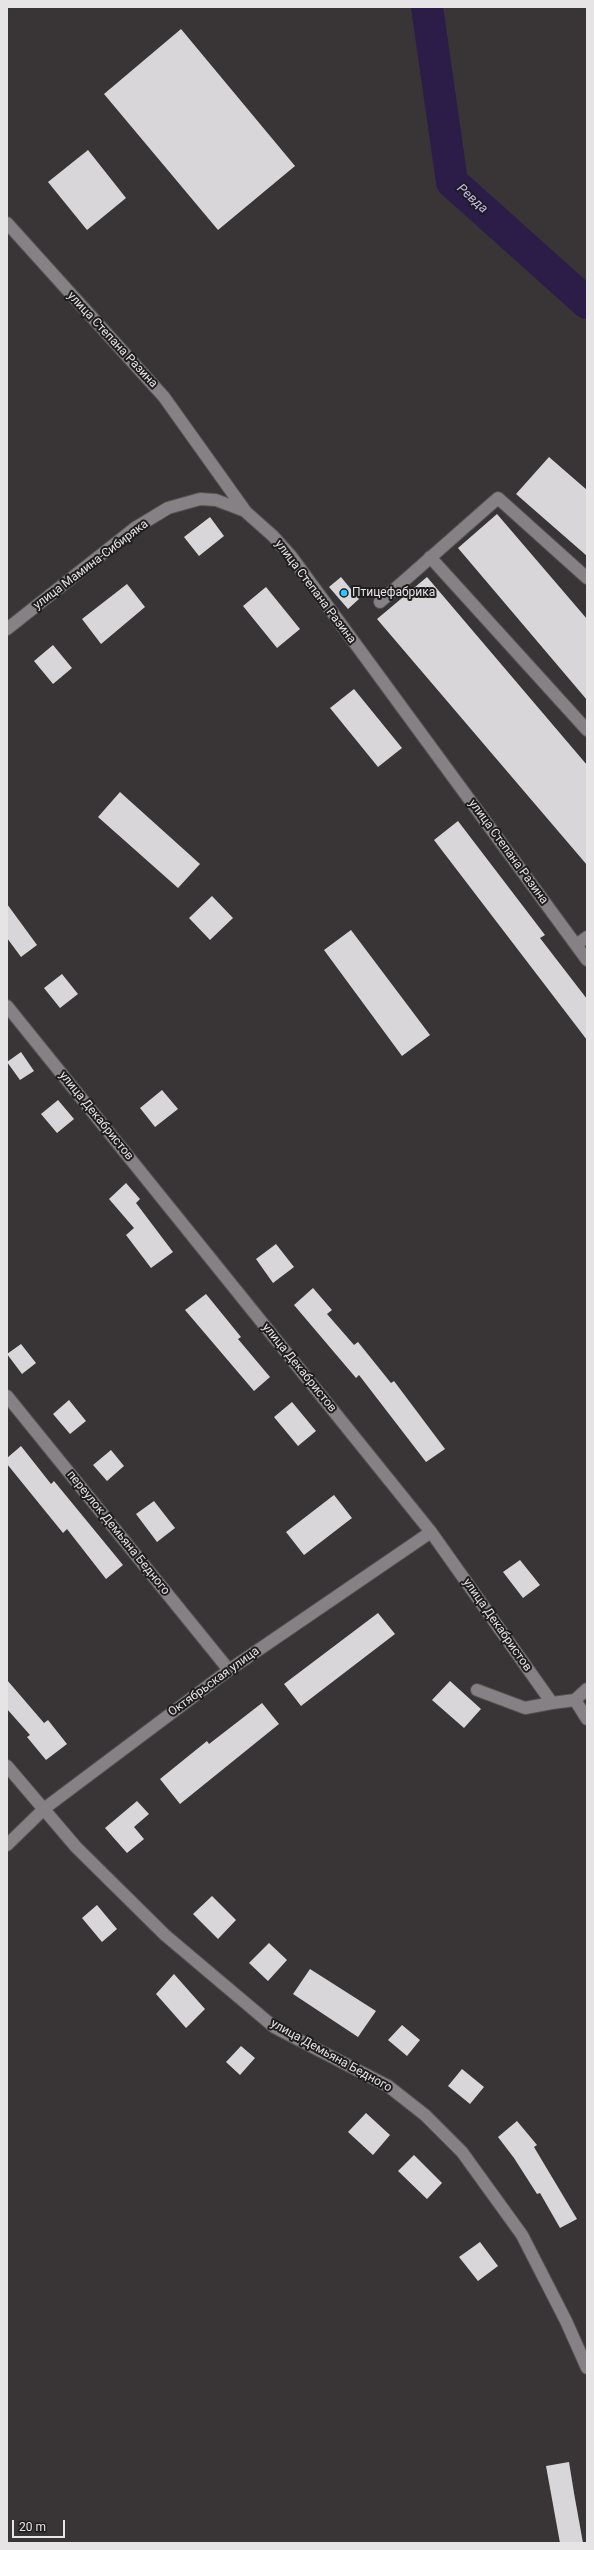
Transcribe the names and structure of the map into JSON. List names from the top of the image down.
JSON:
{
  "streets": {
    "street": [
      "улица Степана Разина",
      "улица Мамина-Сибиряка",
      "улица Декабристов",
      "переулок Демьяна Бедного",
      "Октябрьская улица",
      "улица Демьяна Бедного"
    ]
  },
  "crossings": [
    ["улица Степана Разина", "улица Мамина-Сибиряка"],
    ["улица Декабристов", "Октябрьская улица"],
    ["переулок Демьяна Бедного", "Октябрьская улица"],
    ["Октябрьская улица", "улица Демьяна Бедного"]
  ],
  "water": ["Ревда"],
  "places": ["Птицефабрика"],
  "scale_bar": "20 m"
}
